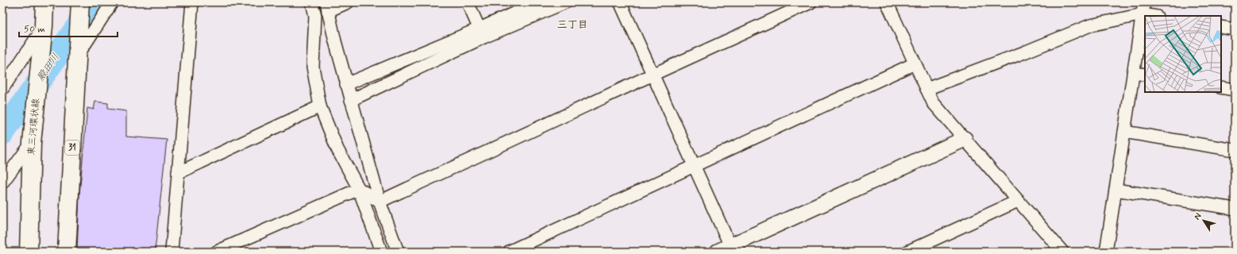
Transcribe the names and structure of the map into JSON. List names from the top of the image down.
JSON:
{
  "streets": {
    "main road": ["東三河環状線", "31"]
  },
  "districts": ["三丁目"],
  "water": ["殿田川"],
  "scale_bar": "50 m",
  "north": "top left"
}
